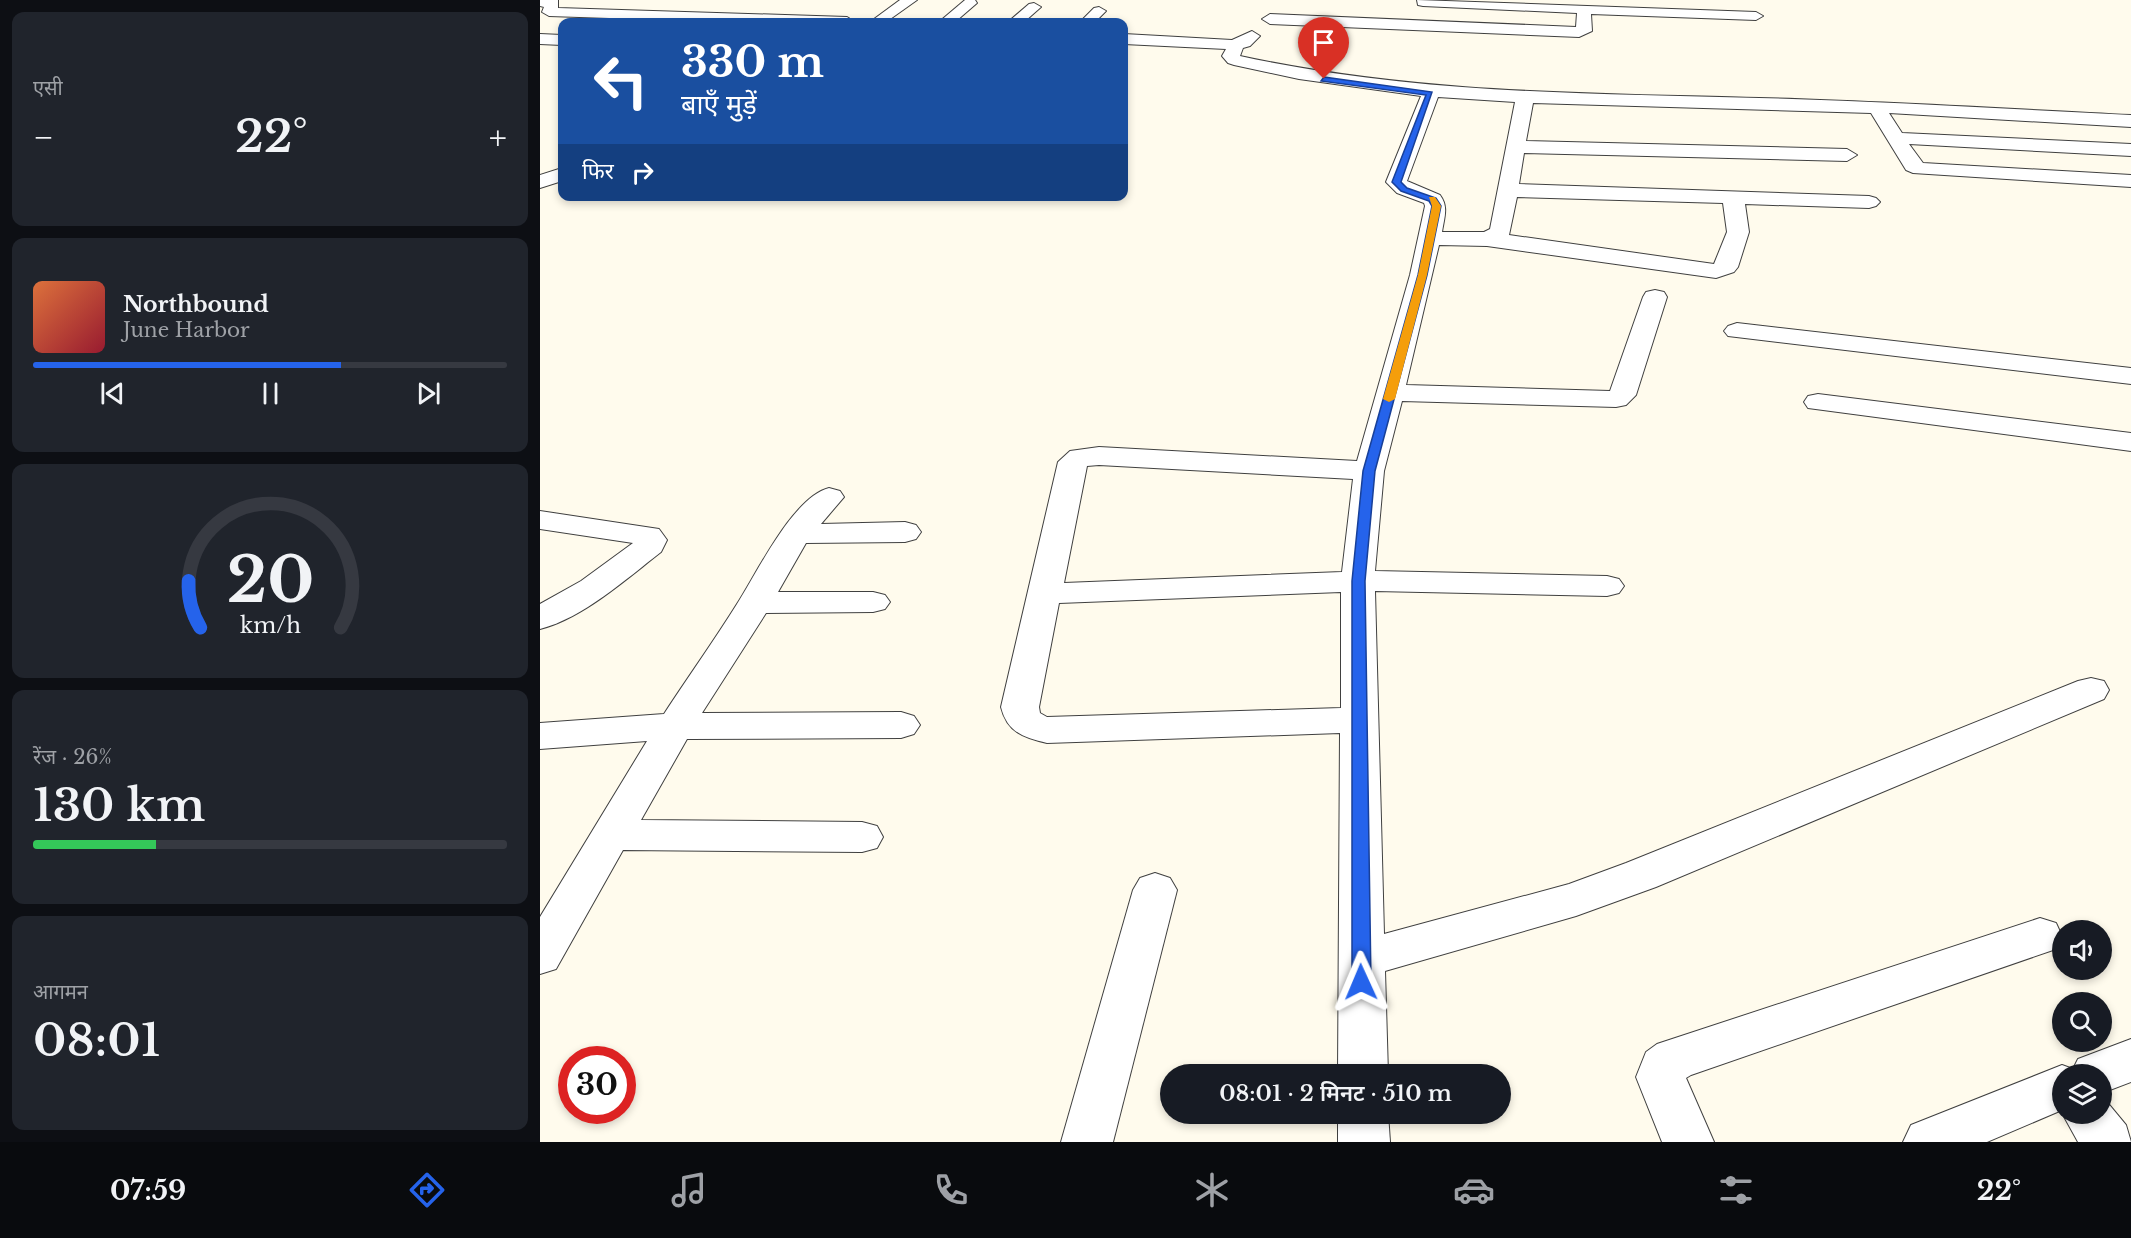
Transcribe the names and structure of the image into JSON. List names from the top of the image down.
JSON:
{
  "page": {
    "tile": [
      "एसी",
      ["रेंज · 26%", "130 km"],
      ["आगमन", "08:01"]
    ],
    "turn": ["330 m", "बाएँ मुड़ें"],
    "heat": ["−", "22°", "+"],
    "then": "फिर",
    "song": ["Northbound", "June Harbor"],
    "limit": "30",
    "trip": "08:01 · 2 मिनट · 510 m",
    "tabs": ["07:59", "22°"],
    "gauge": ["20", "km/h"]
  }
}
